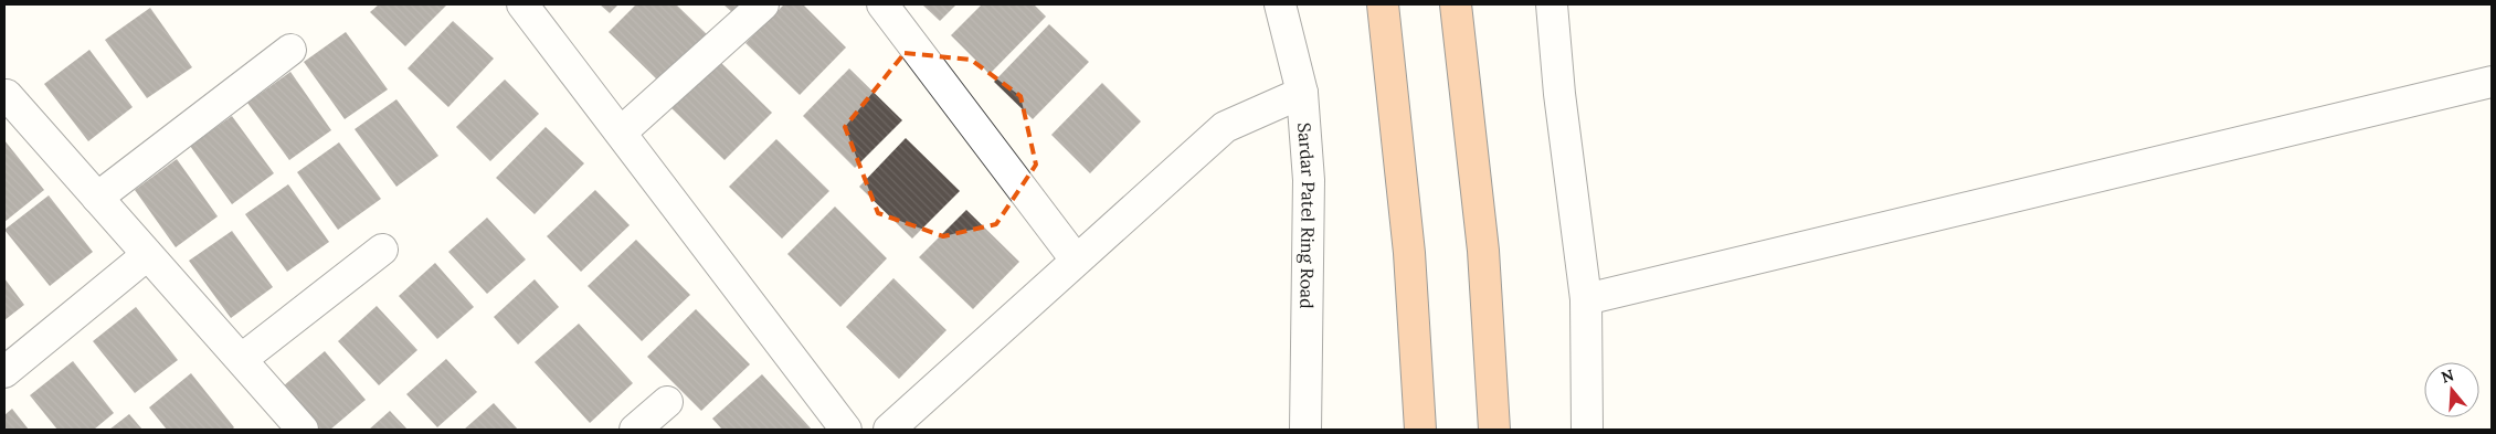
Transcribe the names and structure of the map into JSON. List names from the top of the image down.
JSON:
{
  "streets": {
    "street": ["Sardar Patel Ring Road"]
  },
  "north": "top"
}
